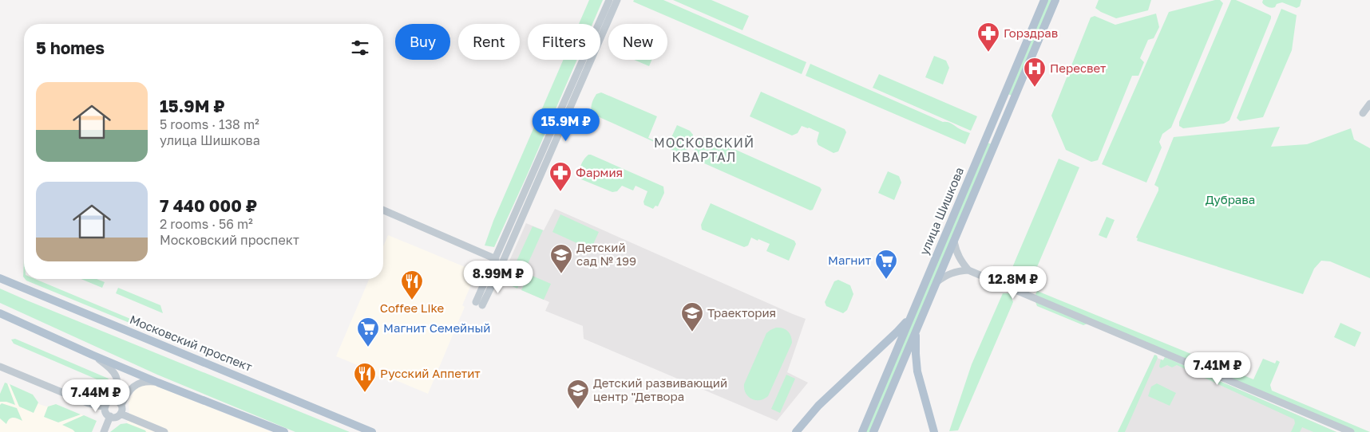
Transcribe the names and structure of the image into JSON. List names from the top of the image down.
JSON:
{
  "streets": {
    "main road": ["улица Шишкова", "Московский проспект"]
  },
  "districts": ["МОСКОВСКИЙ КВАРТАЛ"],
  "parks": ["Дубрава"],
  "places": {
    "pharmacy": ["Горздрав", "Фармия"],
    "hospital": ["Пересвет"],
    "school or university": ["Детский сад № 199", "Траектория", "Детский развивающий центр \"Детвора"],
    "supermarket": ["Магнит", "Магнит Семейный"],
    "restaurant": ["Coffee Like", "Русский Аппетит"]
  },
  "page": {
    "chip": [
      "Buy",
      "Rent",
      "Filters",
      "New"
    ],
    "heading": "5 homes",
    "list": [
      {
        "name": "15.9M ₽",
        "note": "5 rooms · 138 m² · улица Шишкова"
      },
      {
        "name": "7 440 000 ₽",
        "note": "2 rooms · 56 m² · Московский проспект"
      }
    ],
    "price": [
      "15.9M ₽",
      "8.99M ₽",
      "12.8M ₽",
      "7.41M ₽",
      "7.44M ₽"
    ]
  }
}
